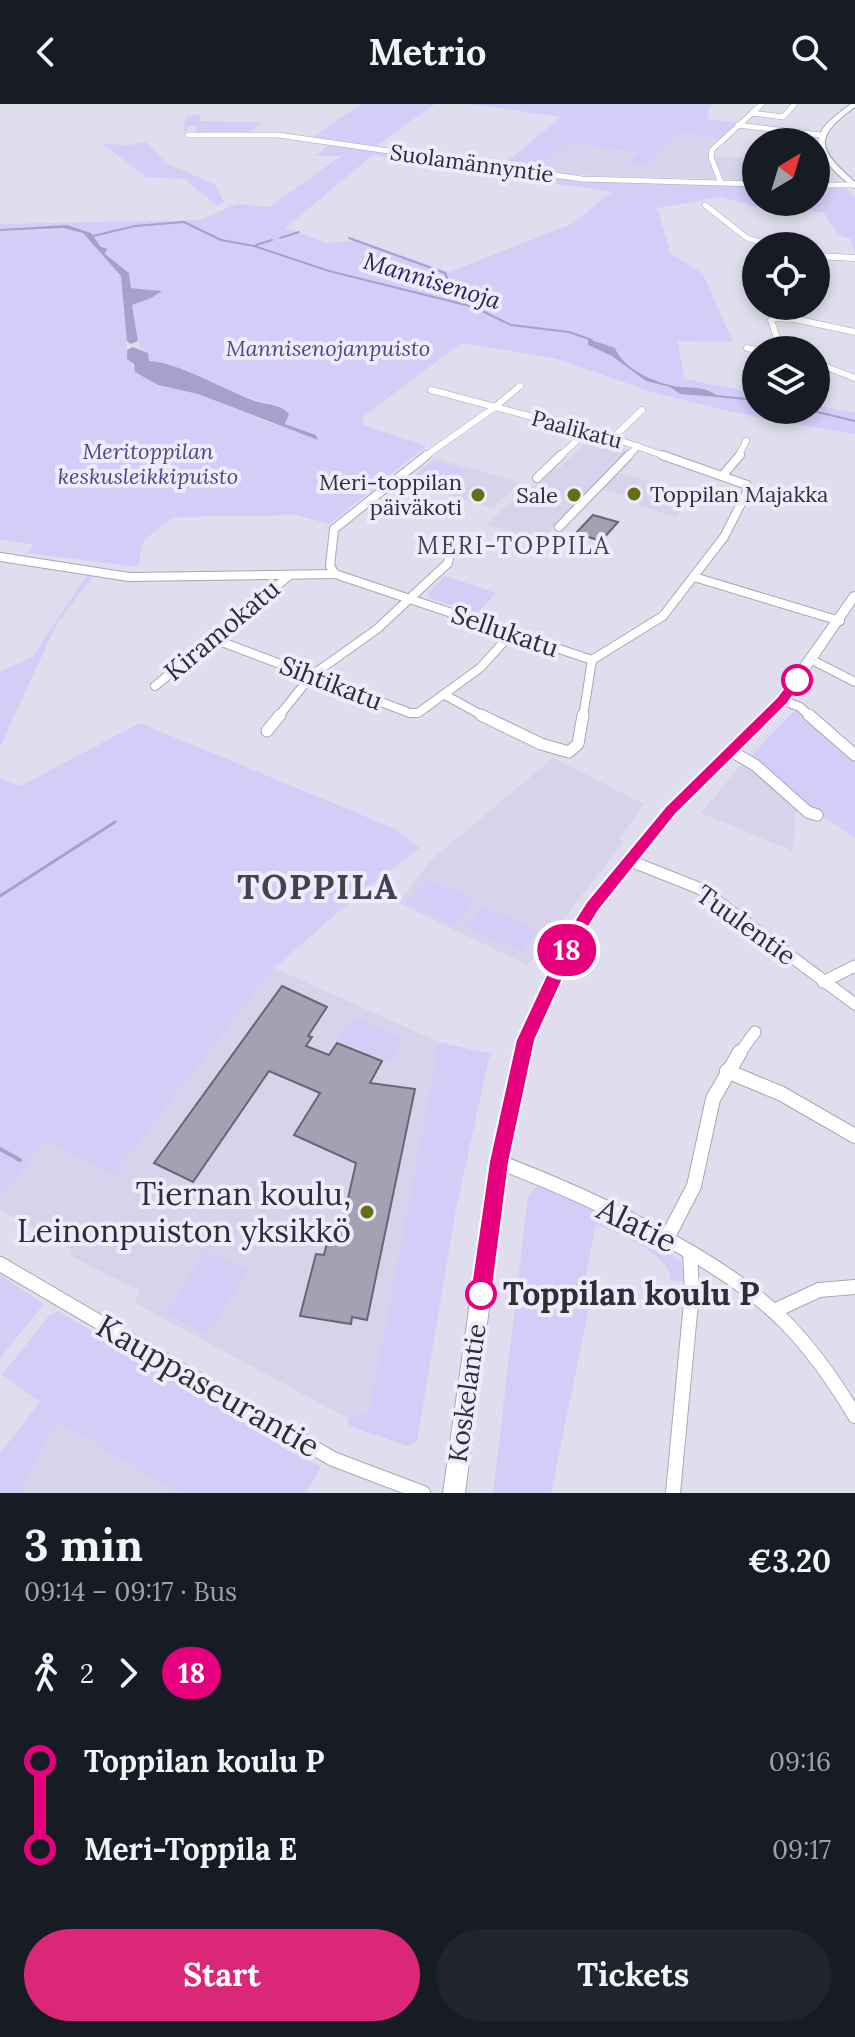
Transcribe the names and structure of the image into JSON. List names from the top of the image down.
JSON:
{
  "streets": {
    "main road": ["Koskelantie"],
    "street": [
      "Suolamännyntie",
      "Paalikatu",
      "Kiramokatu",
      "Sellukatu",
      "Sihtikatu",
      "Tuulentie",
      "Alatie",
      "Kauppaseurantie"
    ]
  },
  "crossings": [
    ["Paalikatu", "Sellukatu"],
    ["Kiramokatu", "Sellukatu"],
    ["Kiramokatu", "Sihtikatu"],
    ["Sellukatu", "Sihtikatu"],
    ["Tuulentie", "Koskelantie"],
    ["Alatie", "Koskelantie"]
  ],
  "districts": ["MERI-TOPPILA", "TOPPILA"],
  "water": ["Mannisenoja"],
  "parks": ["Mannisenojanpuisto", "Meritoppilan keskusleikkipuisto"],
  "places": [
    "Toppilan Majakka",
    "Meri-toppilan päiväkoti",
    "Sale",
    "Tiernan koulu, Leinonpuiston yksikkö",
    "Toppilan koulu P"
  ],
  "lines": ["bus line 18"],
  "north": "top right",
  "page": {
    "header": "Metrio",
    "on_map": "18",
    "heading": ["3 min", "09:14 – 09:17 · Bus", "€3.20"],
    "legs": ["2", "18"],
    "list": [
      {
        "name": "Toppilan koulu P",
        "value": "09:16"
      },
      {
        "name": "Meri-Toppila E",
        "value": "09:17"
      }
    ],
    "buttons": ["Start", "Tickets"]
  }
}
